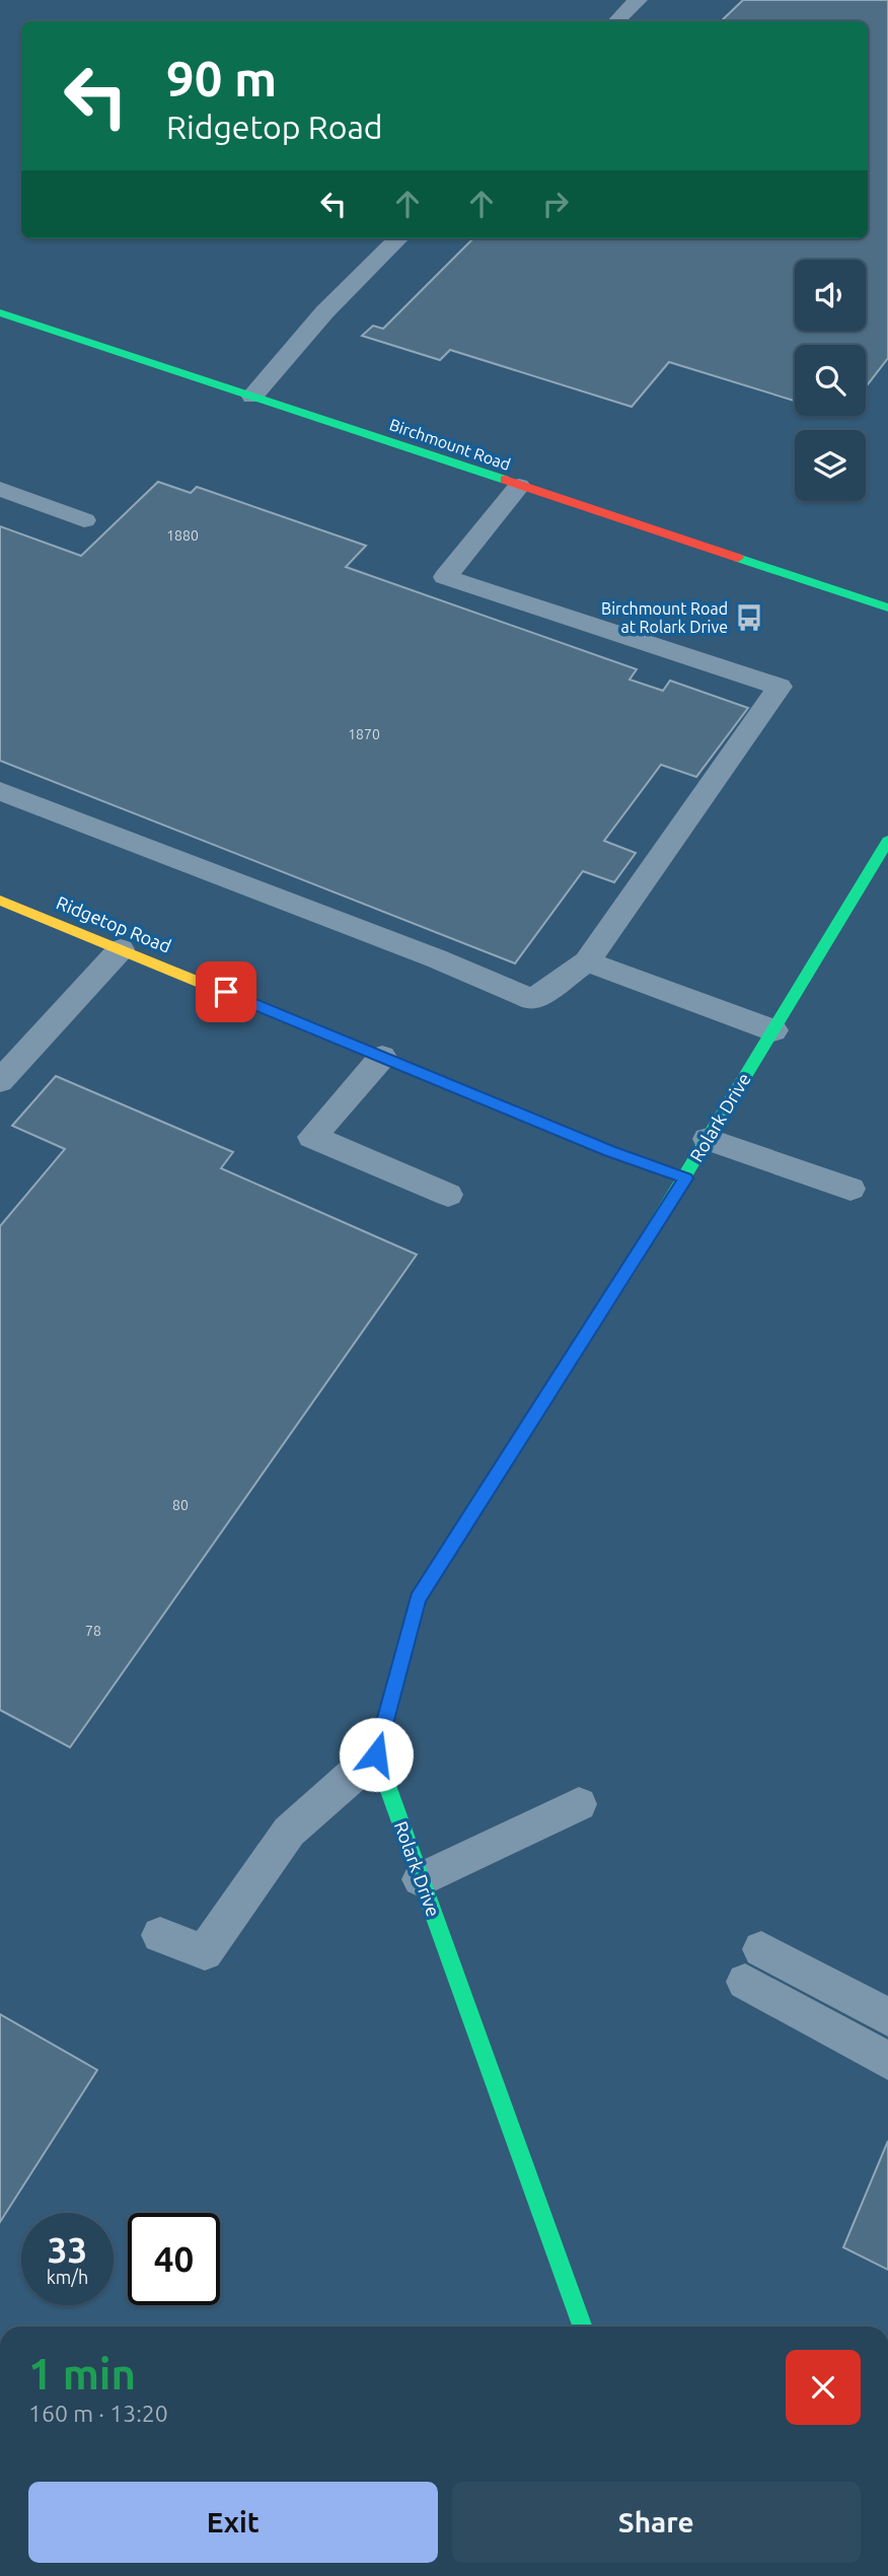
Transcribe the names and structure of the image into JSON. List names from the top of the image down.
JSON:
{
  "streets": {
    "street": ["Birchmount Road", "Ridgetop Road", "Rolark Drive"]
  },
  "crossings": [
    ["Ridgetop Road", "Rolark Drive"]
  ],
  "places": {
    "bus stop": ["Birchmount Road at Rolark Drive"]
  },
  "house_numbers": [
    "1880",
    "1870",
    "80",
    "78"
  ],
  "page": {
    "turn": ["90 m", "Ridgetop Road"],
    "speed": "33 km/h",
    "limit": "40",
    "heading": ["1 min", "160 m · 13:20"],
    "buttons": ["Exit", "Share"]
  }
}
